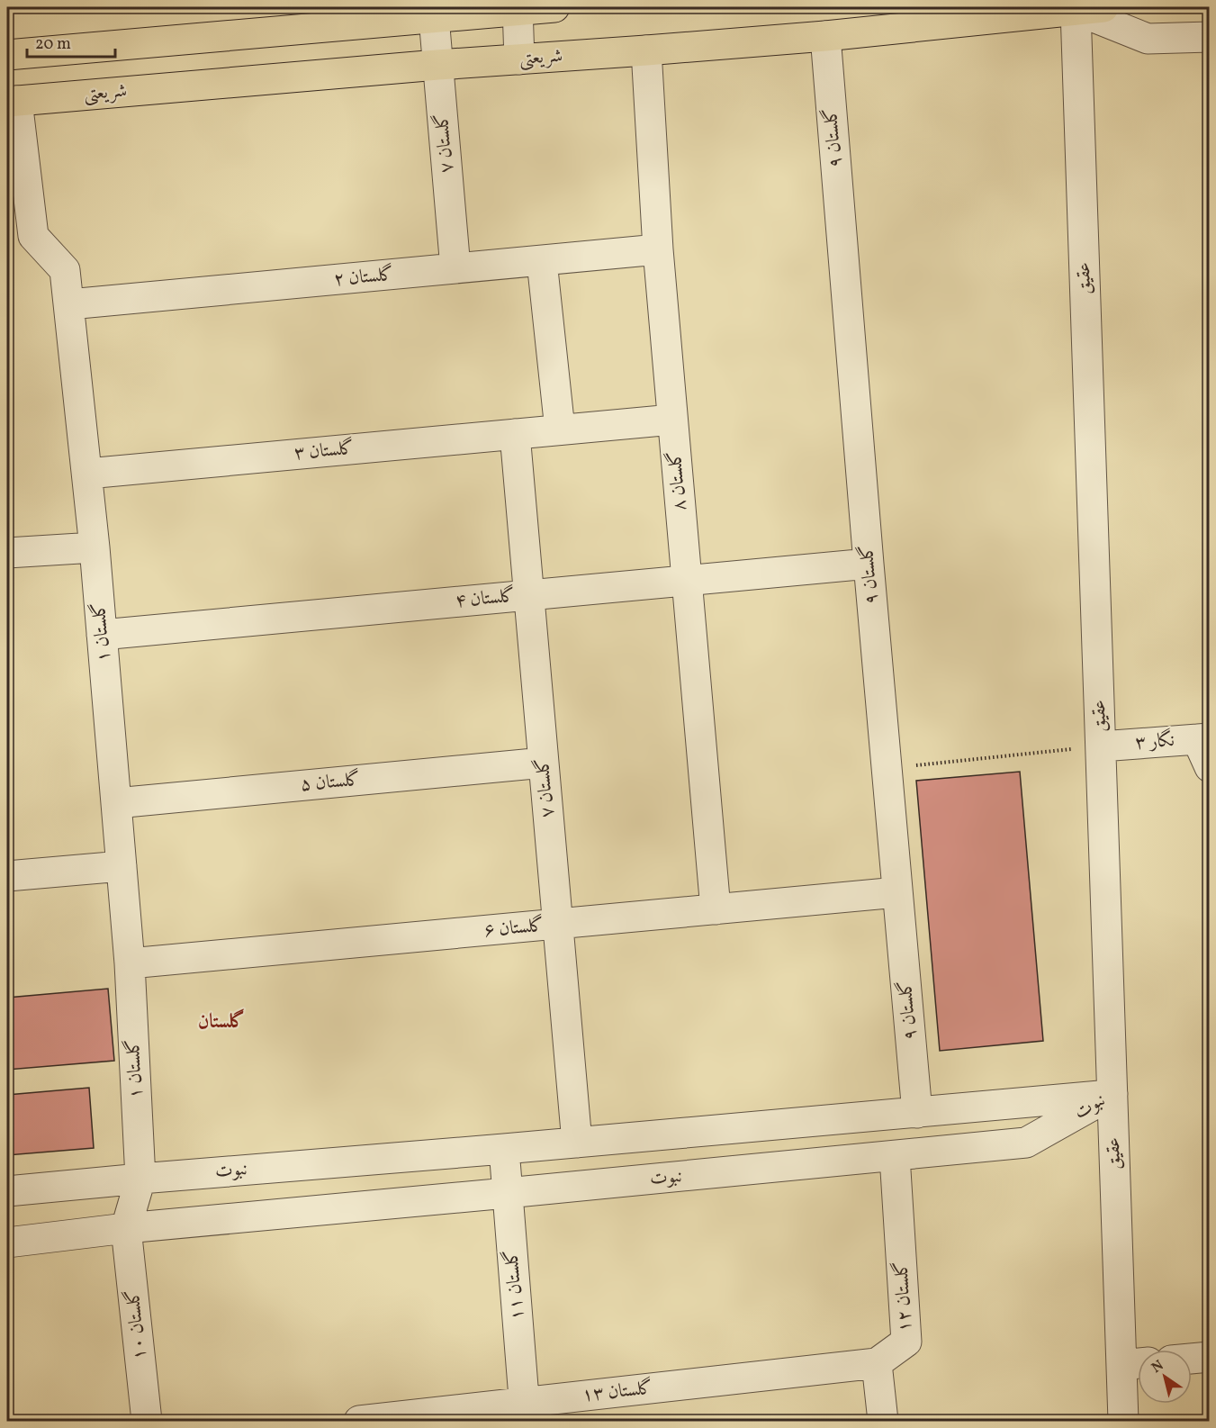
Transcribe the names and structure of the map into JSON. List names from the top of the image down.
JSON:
{
  "streets": {
    "main road": ["شریعتی"],
    "street": [
      "گلستان ۹",
      "گلستان ۷",
      "گلستان ۲",
      "عقیق",
      "گلستان ۳",
      "گلستان ۸",
      "گلستان ۴",
      "گلستان ۱",
      "نگار ۳",
      "گلستان ۵",
      "گلستان ۶",
      "نبوت",
      "گلستان ۱۱",
      "گلستان ۱۲",
      "گلستان ۱۰",
      "گلستان ۱۳"
    ]
  },
  "crossings": [
    ["شریعتی", "گلستان ۹"],
    ["شریعتی", "گلستان ۷"],
    ["شریعتی", "عقیق"],
    ["شریعتی", "گلستان ۸"],
    ["شریعتی", "گلستان ۱"],
    ["گلستان ۹", "گلستان ۴"],
    ["گلستان ۹", "گلستان ۶"],
    ["گلستان ۹", "نبوت"],
    ["گلستان ۷", "گلستان ۲"],
    ["گلستان ۷", "گلستان ۳"],
    ["گلستان ۷", "گلستان ۴"],
    ["گلستان ۷", "گلستان ۵"],
    ["گلستان ۷", "گلستان ۶"],
    ["گلستان ۷", "نبوت"],
    ["گلستان ۲", "گلستان ۸"],
    ["گلستان ۲", "گلستان ۱"],
    ["عقیق", "نگار ۳"],
    ["عقیق", "نبوت"],
    ["گلستان ۳", "گلستان ۸"],
    ["گلستان ۳", "گلستان ۱"],
    ["گلستان ۸", "گلستان ۴"],
    ["گلستان ۸", "گلستان ۶"],
    ["گلستان ۴", "گلستان ۱"],
    ["گلستان ۱", "گلستان ۵"],
    ["گلستان ۱", "گلستان ۶"],
    ["گلستان ۱", "نبوت"],
    ["گلستان ۱", "گلستان ۱۰"],
    ["نبوت", "گلستان ۱۱"],
    ["نبوت", "گلستان ۱۲"],
    ["نبوت", "گلستان ۱۰"],
    ["گلستان ۱۱", "گلستان ۱۳"],
    ["گلستان ۱۲", "گلستان ۱۳"]
  ],
  "districts": ["گلستان"],
  "scale_bar": "20 m",
  "north": "top left"
}
